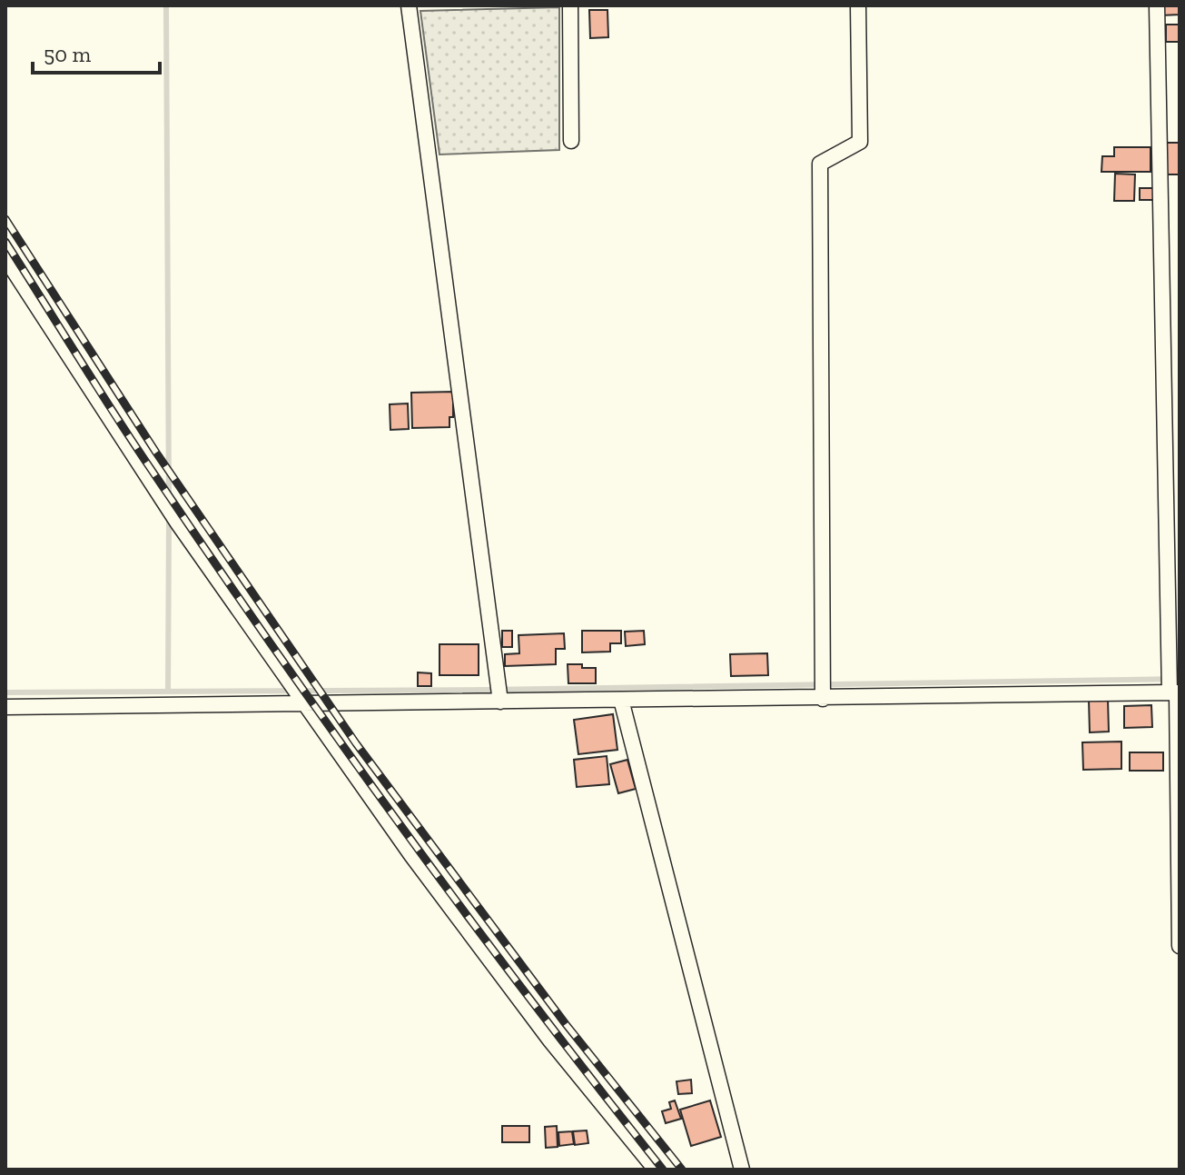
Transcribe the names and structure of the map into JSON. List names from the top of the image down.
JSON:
{
  "scale_bar": "50 m"
}
